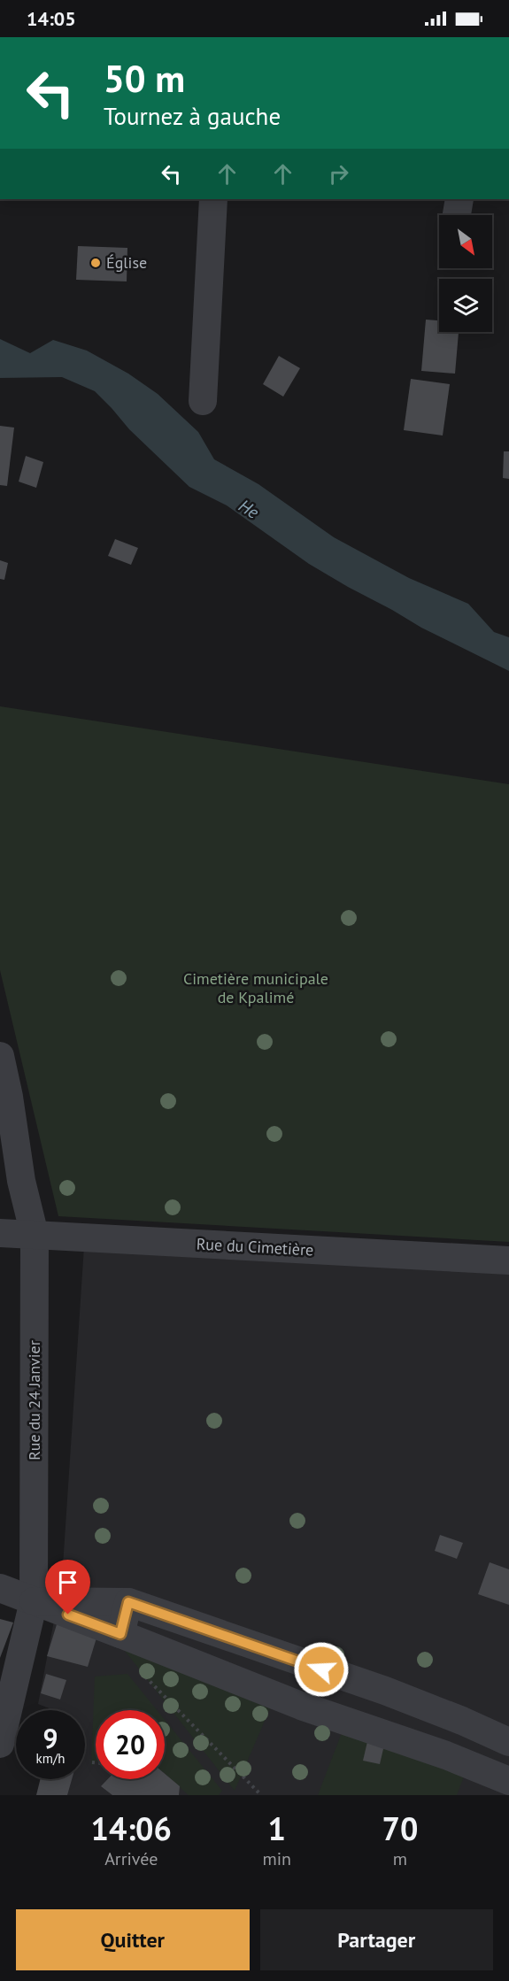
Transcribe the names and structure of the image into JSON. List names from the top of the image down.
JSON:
{
  "streets": {
    "street": ["Rue du Cimetière", "Rue du 24 Janvier"]
  },
  "crossings": [
    ["Rue du Cimetière", "Rue du 24 Janvier"]
  ],
  "water": ["He"],
  "parks": ["Cimetière municipale de Kpalimé"],
  "places": ["Église"],
  "north": "bottom right",
  "page": {
    "status": "14:05",
    "turn": ["50 m", "Tournez à gauche"],
    "speed": "9 km/h",
    "limit": "20",
    "eta": [
      "14:06",
      "Arrivée",
      "1",
      "min",
      "70",
      "m"
    ],
    "buttons": ["Quitter", "Partager"]
  }
}
